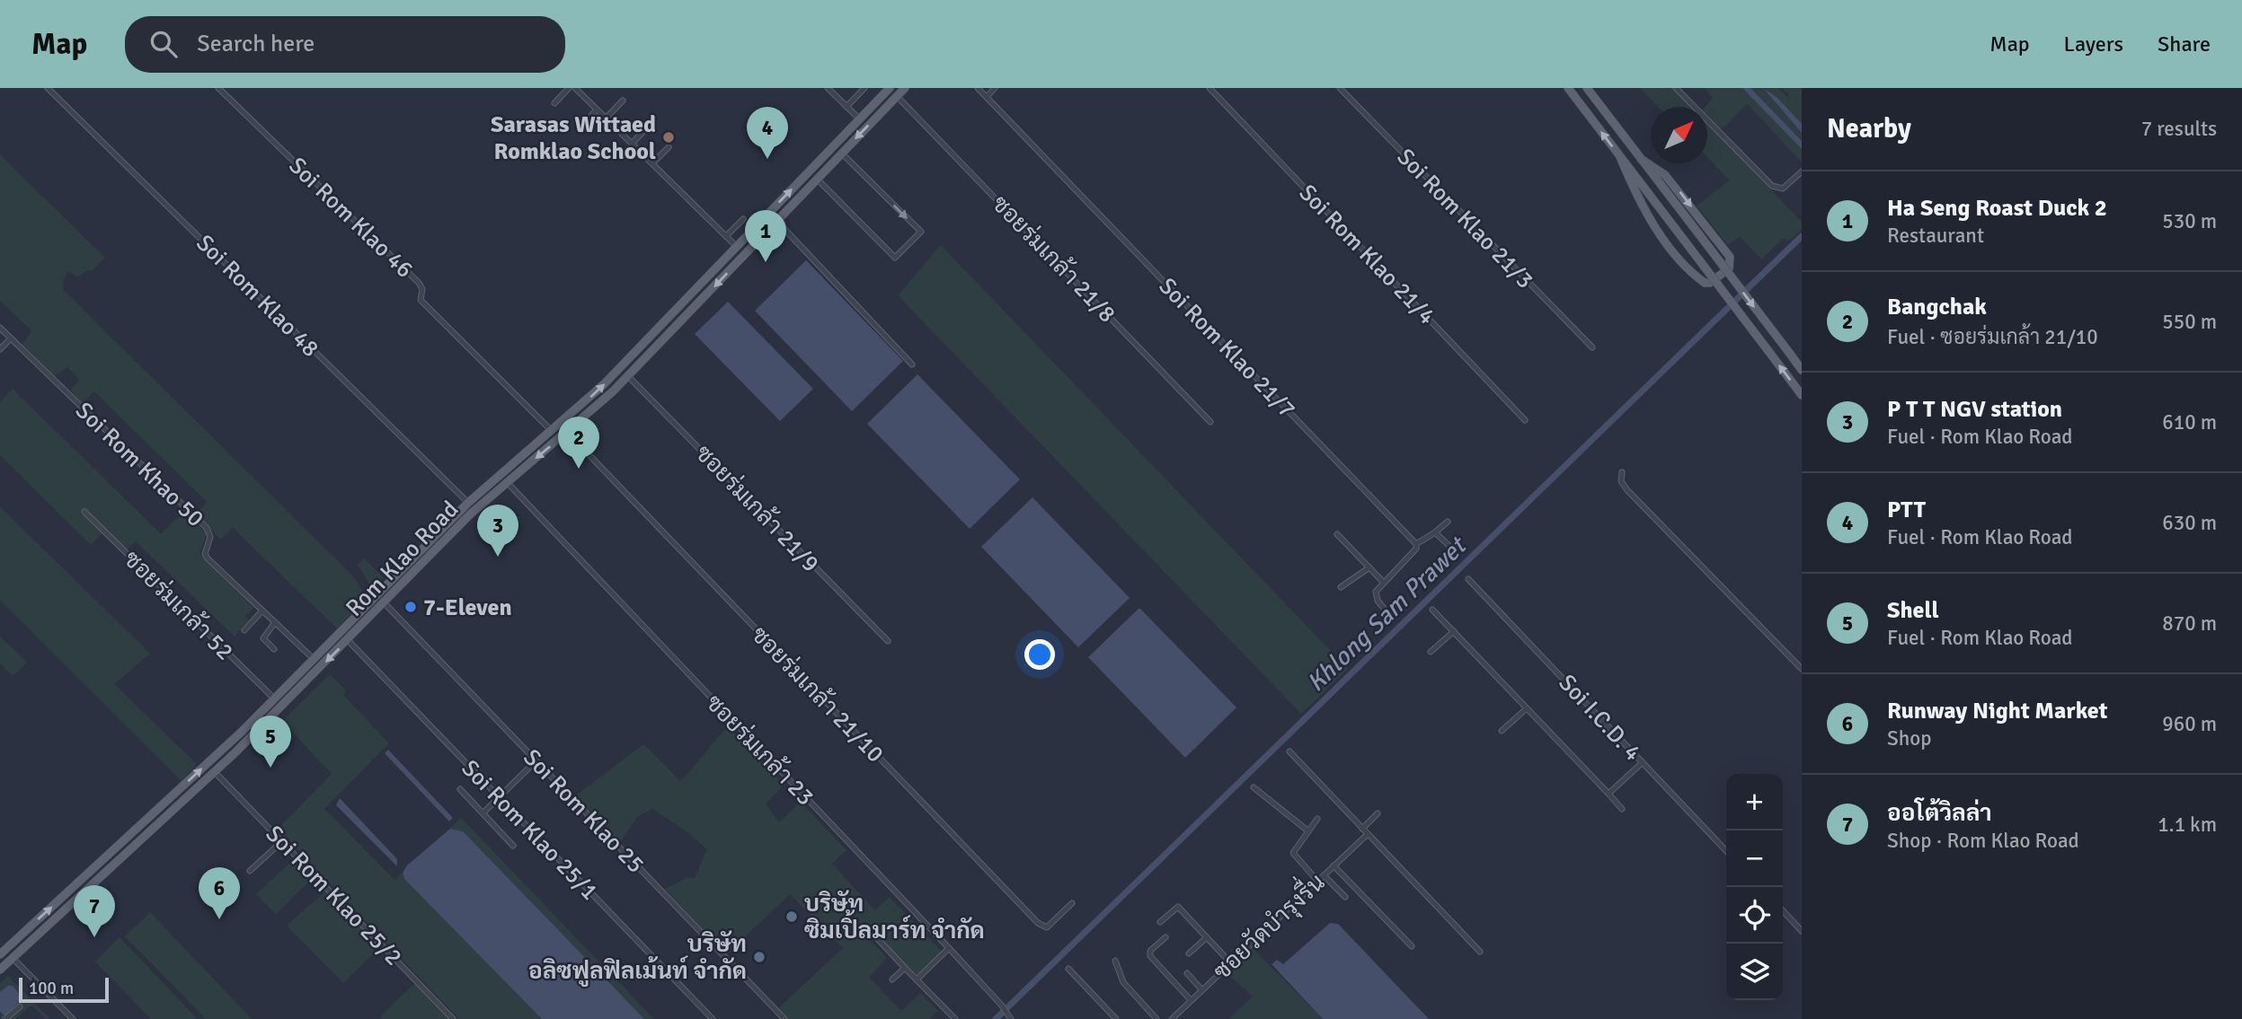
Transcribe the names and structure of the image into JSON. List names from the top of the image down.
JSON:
{
  "streets": {
    "main road": ["Rom Klao Road"],
    "street": [
      "Soi Rom Klao 46",
      "Soi Rom Klao 21/3",
      "Soi Rom Klao 21/4",
      "ซอยร่มเกล้า 21/8",
      "Soi Rom Klao 48",
      "Soi Rom Klao 21/7",
      "Soi Rom Khao 50",
      "ซอยร่มเกล้า 21/9",
      "ซอยร่มเกล้า 52",
      "ซอยร่มเกล้า 21/10",
      "Soi I.C.D. 4",
      "ซอยร่มเกล้า 23",
      "Soi Rom Klao 25",
      "Soi Rom Klao 25/1",
      "Soi Rom Klao 25/2",
      "ซอยวัดบำรุงรื่น"
    ]
  },
  "crossings": [
    ["Soi Rom Klao 46", "Rom Klao Road"],
    ["ซอยร่มเกล้า 21/8", "Rom Klao Road"],
    ["Soi Rom Klao 48", "Rom Klao Road"],
    ["Soi Rom Khao 50", "Rom Klao Road"],
    ["ซอยร่มเกล้า 21/9", "Rom Klao Road"],
    ["Rom Klao Road", "ซอยร่มเกล้า 52"],
    ["Rom Klao Road", "ซอยร่มเกล้า 21/10"],
    ["Rom Klao Road", "ซอยร่มเกล้า 23"],
    ["Rom Klao Road", "Soi Rom Klao 25"],
    ["Rom Klao Road", "Soi Rom Klao 25/1"],
    ["Rom Klao Road", "Soi Rom Klao 25/2"]
  ],
  "water": ["Khlong Sam Prawet"],
  "places": [
    "Sarasas Wittaed Romklao School",
    "7-Eleven",
    "บริษัท ซิมเปิ้ลมาร์ท จำกัด",
    "บริษัท อลิซฟูลฟิลเม้นท์ จำกัด"
  ],
  "scale_bar": "100 m",
  "north": "top right",
  "page": {
    "header": "Map",
    "search": "Search here",
    "nav": ["Map", "Layers", "Share"],
    "heading": ["Nearby", "7 results"],
    "pins": [
      "4",
      "1",
      "2",
      "3",
      "5",
      "6",
      "7"
    ],
    "list": [
      {
        "mark": "1",
        "name": "Ha Seng Roast Duck 2",
        "note": "Restaurant",
        "value": "530 m"
      },
      {
        "mark": "2",
        "name": "Bangchak",
        "note": "Fuel · ซอยร่มเกล้า 21/10",
        "value": "550 m"
      },
      {
        "mark": "3",
        "name": "P T T NGV station",
        "note": "Fuel · Rom Klao Road",
        "value": "610 m"
      },
      {
        "mark": "4",
        "name": "PTT",
        "note": "Fuel · Rom Klao Road",
        "value": "630 m"
      },
      {
        "mark": "5",
        "name": "Shell",
        "note": "Fuel · Rom Klao Road",
        "value": "870 m"
      },
      {
        "mark": "6",
        "name": "Runway Night Market",
        "note": "Shop",
        "value": "960 m"
      },
      {
        "mark": "7",
        "name": "ออโต้วิลล่า",
        "note": "Shop · Rom Klao Road",
        "value": "1.1 km"
      }
    ],
    "map_buttons": ["+", "−"],
    "scale": "100 m"
  }
}
